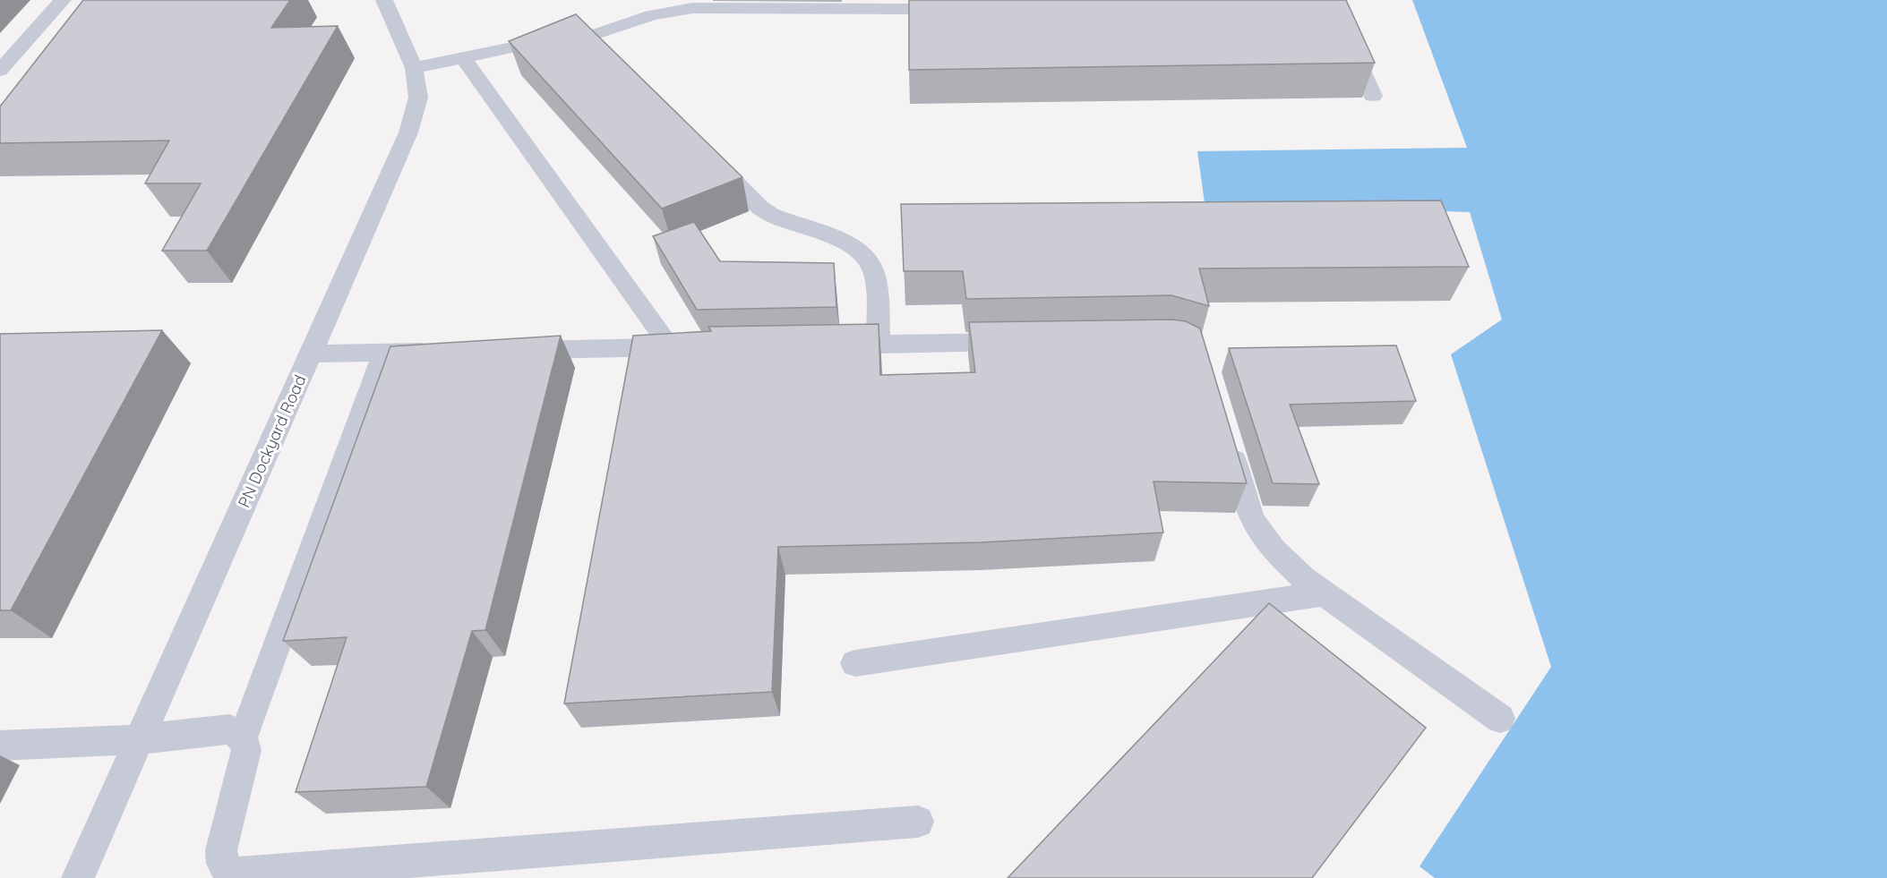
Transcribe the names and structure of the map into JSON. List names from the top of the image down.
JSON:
{
  "streets": {
    "lane": ["PN Dockyard Road"]
  }
}
